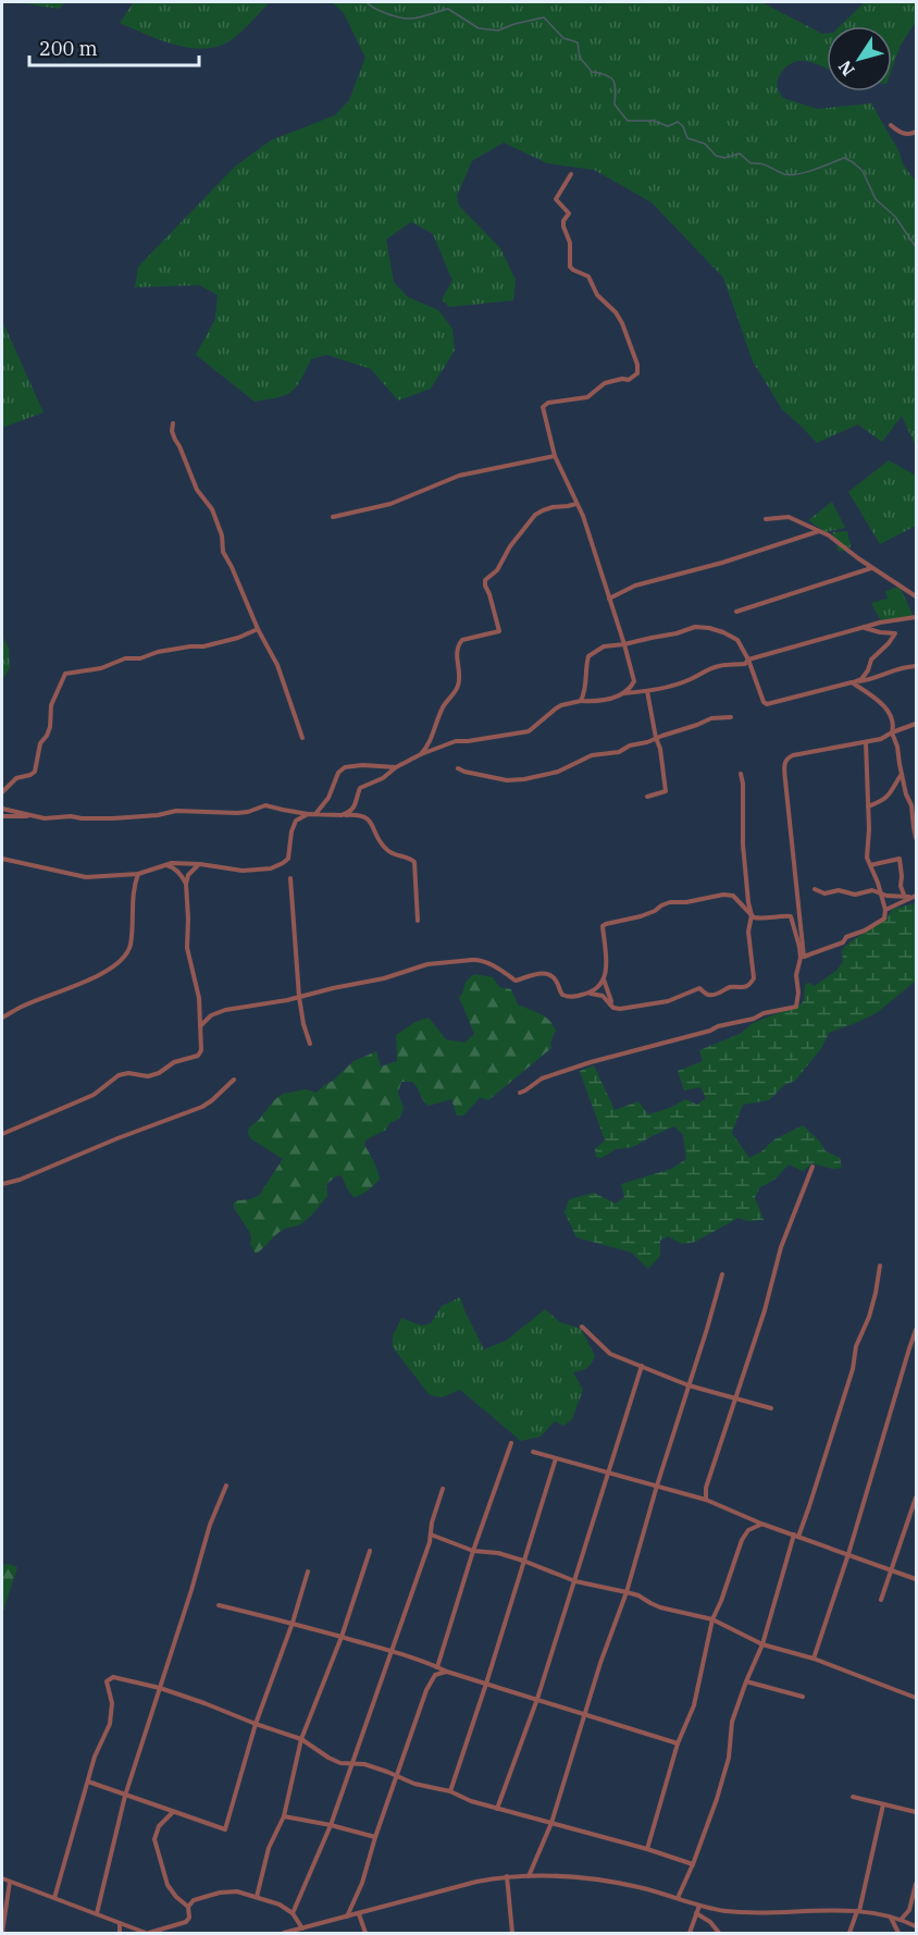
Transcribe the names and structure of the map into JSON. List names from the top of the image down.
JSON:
{
  "scale_bar": "200 m",
  "north": "bottom left"
}
